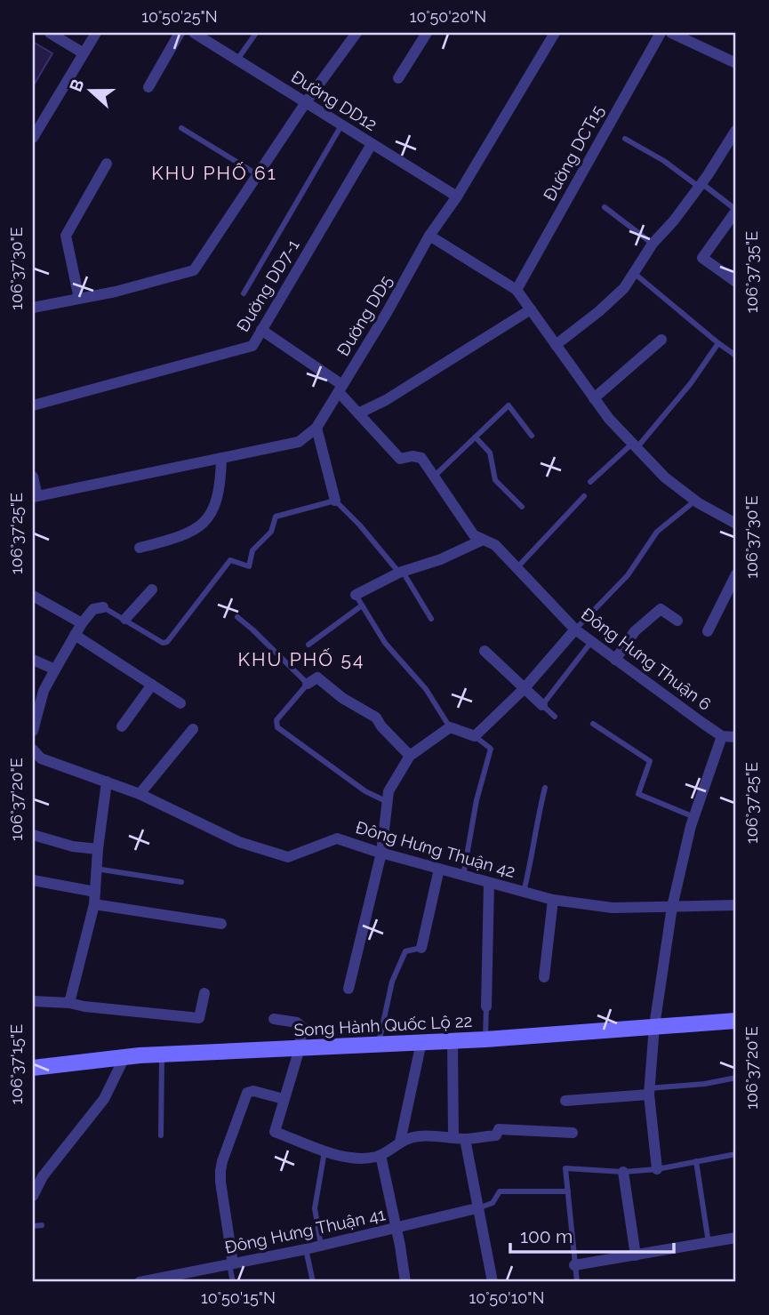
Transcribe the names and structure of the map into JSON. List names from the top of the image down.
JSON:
{
  "streets": {
    "street": [
      "Đường DD12",
      "Đường DCT15",
      "Đường DD7-1",
      "Đường DD5",
      "Đông Hưng Thuận 6",
      "Đông Hưng Thuận 42",
      "Song Hành Quốc Lộ 22",
      "Đông Hưng Thuận 41"
    ]
  },
  "crossings": [
    ["Đường DD12", "Đường DD7-1"],
    ["Đường DD12", "Đường DD5"],
    ["Đường DD7-1", "Đông Hưng Thuận 6"],
    ["Đường DD5", "Đông Hưng Thuận 6"]
  ],
  "districts": ["KHU PHỐ 61", "KHU PHỐ 54"],
  "scale_bar": "100 m",
  "north": "left",
  "coordinates": [
    "10°50'25\"N",
    "10°50'20\"N",
    "106°37'30\"E",
    "106°37'35\"E",
    "106°37'25\"E",
    "106°37'20\"E",
    "106°37'15\"E",
    "10°50'15\"N",
    "10°50'10\"N"
  ]
}
